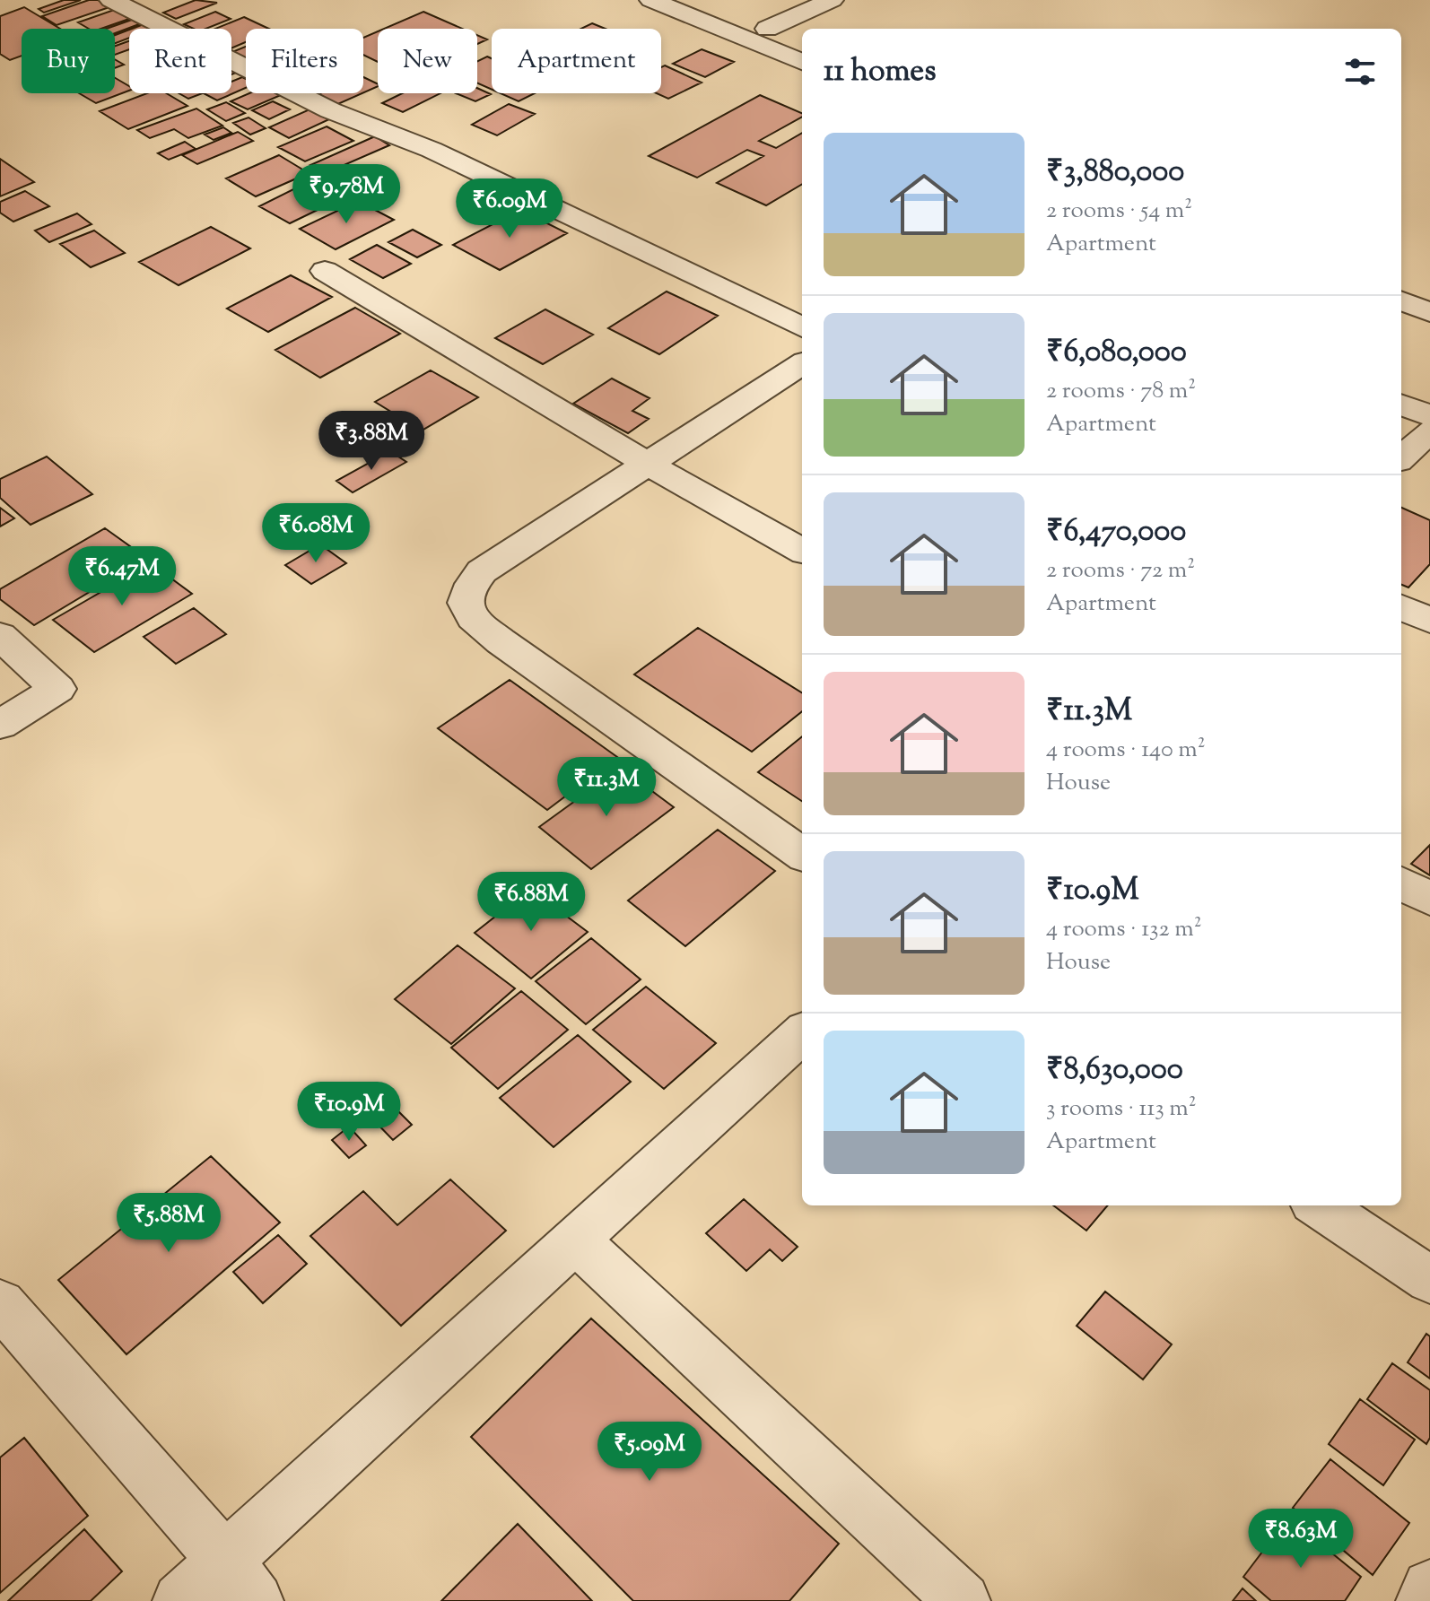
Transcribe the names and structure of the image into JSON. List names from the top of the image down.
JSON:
{
  "page": {
    "chip": [
      "Buy",
      "Rent",
      "Filters",
      "New",
      "Apartment"
    ],
    "heading": "11 homes",
    "list": [
      {
        "name": "₹3,880,000",
        "note": "2 rooms · 54 m² · Apartment"
      },
      {
        "name": "₹6,080,000",
        "note": "2 rooms · 78 m² · Apartment"
      },
      {
        "name": "₹6,470,000",
        "note": "2 rooms · 72 m² · Apartment"
      },
      {
        "name": "₹11.3M",
        "note": "4 rooms · 140 m² · House"
      },
      {
        "name": "₹10.9M",
        "note": "4 rooms · 132 m² · House"
      },
      {
        "name": "₹8,630,000",
        "note": "3 rooms · 113 m² · Apartment"
      }
    ],
    "price": [
      "₹9.78M",
      "₹6.09M",
      "₹3.88M",
      "₹6.08M",
      "₹6.47M",
      "₹11.3M",
      "₹6.88M",
      "₹10.9M",
      "₹5.88M",
      "₹5.09M",
      "₹8.63M"
    ]
  }
}
